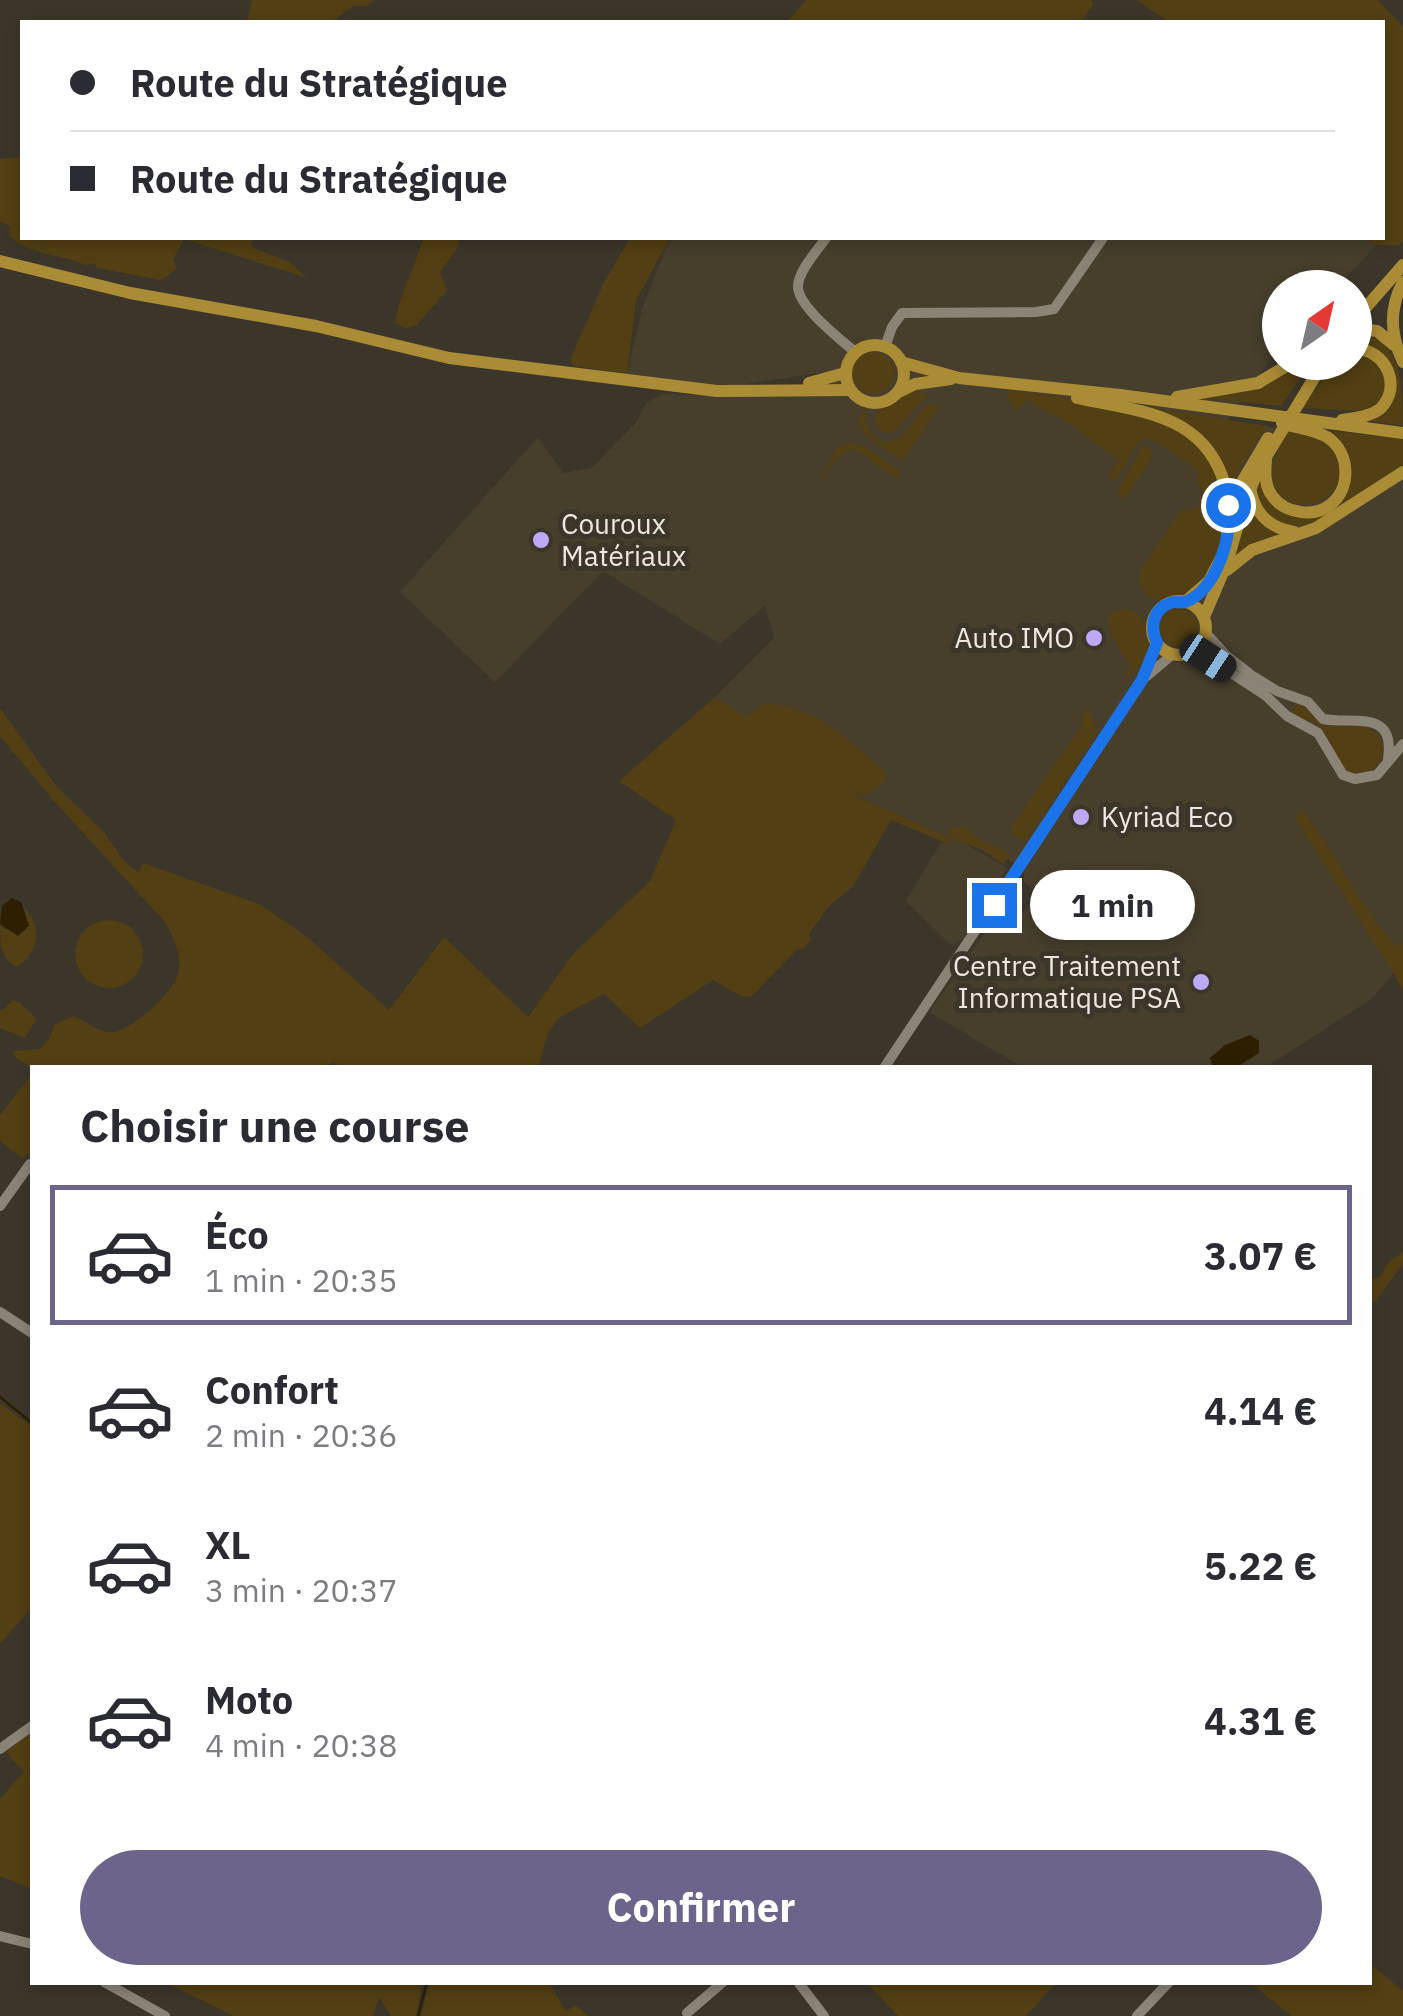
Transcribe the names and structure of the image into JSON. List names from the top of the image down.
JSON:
{
  "places": [
    "Couroux Matériaux",
    "Auto IMO",
    "Kyriad Eco",
    "Centre Traitement Informatique PSA"
  ],
  "north": "top right",
  "page": {
    "banner": ["Route du Stratégique", "Route du Stratégique"],
    "bubble": "1 min",
    "heading": "Choisir une course",
    "list": [
      {
        "name": "Éco",
        "note": "1 min · 20:35",
        "value": "3.07 €"
      },
      {
        "name": "Confort",
        "note": "2 min · 20:36",
        "value": "4.14 €"
      },
      {
        "name": "XL",
        "note": "3 min · 20:37",
        "value": "5.22 €"
      },
      {
        "name": "Moto",
        "note": "4 min · 20:38",
        "value": "4.31 €"
      }
    ],
    "buttons": "Confirmer"
  }
}
